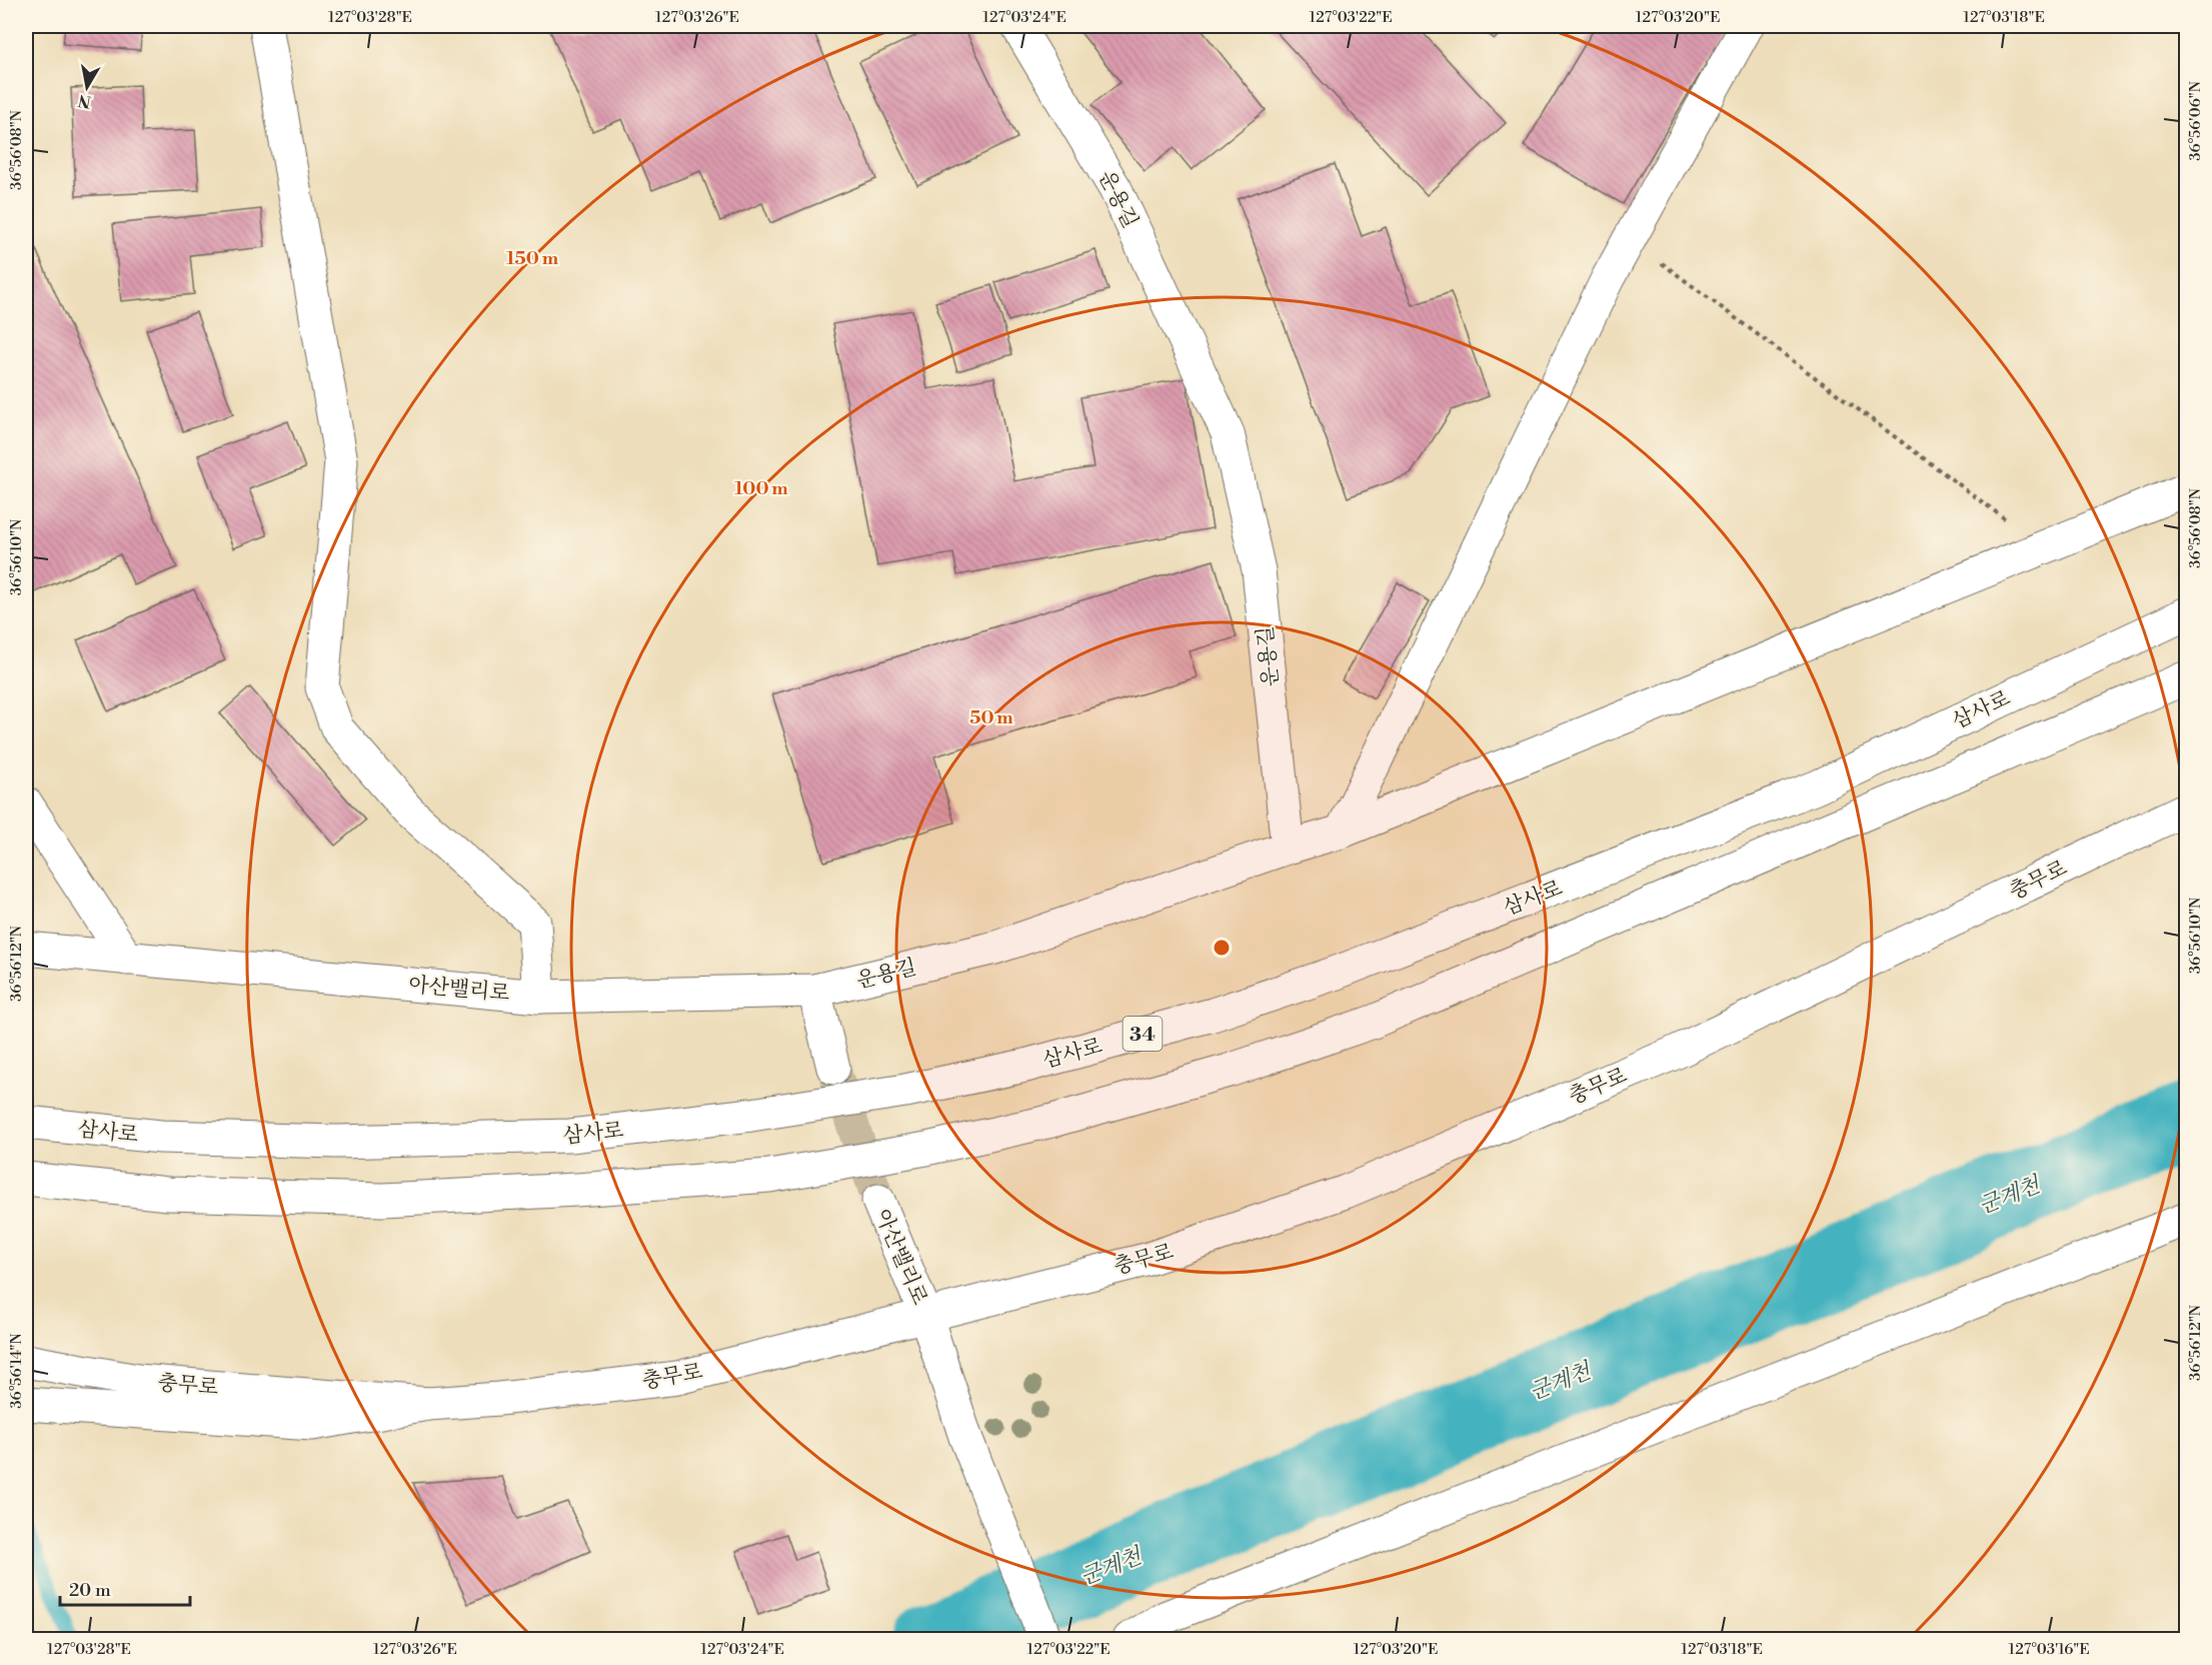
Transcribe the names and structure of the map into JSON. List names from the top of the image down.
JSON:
{
  "streets": {
    "main road": [
      "운용길",
      "삼사로",
      "충무로",
      "아산밸리로",
      "34"
    ]
  },
  "crossings": [
    ["운용길", "아산밸리로"],
    ["충무로", "아산밸리로"]
  ],
  "water": ["군계천"],
  "scale_bar": "20 m",
  "north": "bottom",
  "coordinates": [
    "127°03'28\"E",
    "127°03'26\"E",
    "127°03'24\"E",
    "127°03'22\"E",
    "127°03'20\"E",
    "127°03'18\"E",
    "36°56'06\"N",
    "36°56'08\"N",
    "36°56'10\"N",
    "36°56'12\"N",
    "36°56'14\"N",
    "127°03'16\"E"
  ],
  "rings": ["150 m", "100 m", "50 m"]
}
